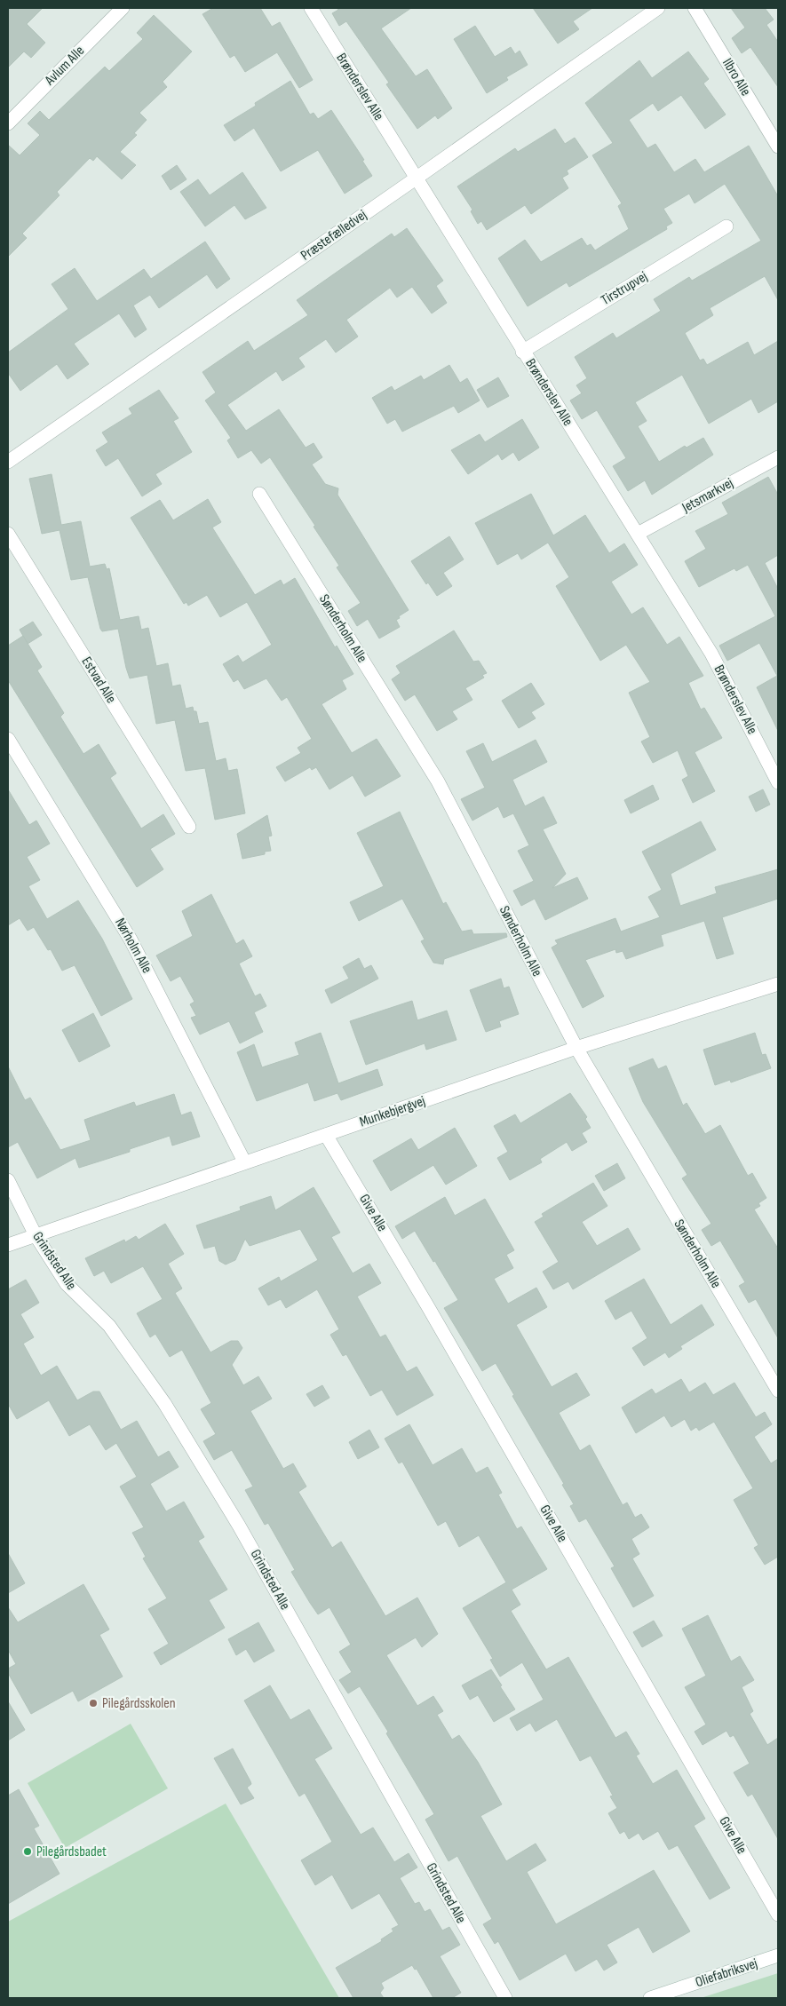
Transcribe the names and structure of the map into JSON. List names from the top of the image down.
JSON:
{
  "streets": {
    "street": [
      "Avlum Alle",
      "Ilbro Alle",
      "Brønderslev Alle",
      "Præstefælledvej",
      "Tirstrupvej",
      "Jetsmarkvej",
      "Sønderholm Alle",
      "Estvad Alle",
      "Nørholm Alle",
      "Munkebjergvej",
      "Give Alle",
      "Grindsted Alle",
      "Oliefabriksvej"
    ]
  },
  "crossings": [
    ["Brønderslev Alle", "Præstefælledvej"],
    ["Brønderslev Alle", "Tirstrupvej"],
    ["Brønderslev Alle", "Jetsmarkvej"],
    ["Sønderholm Alle", "Munkebjergvej"],
    ["Nørholm Alle", "Munkebjergvej"],
    ["Munkebjergvej", "Give Alle"],
    ["Munkebjergvej", "Grindsted Alle"]
  ],
  "places": ["Pilegårdsskolen", "Pilegårdsbadet"]
}
